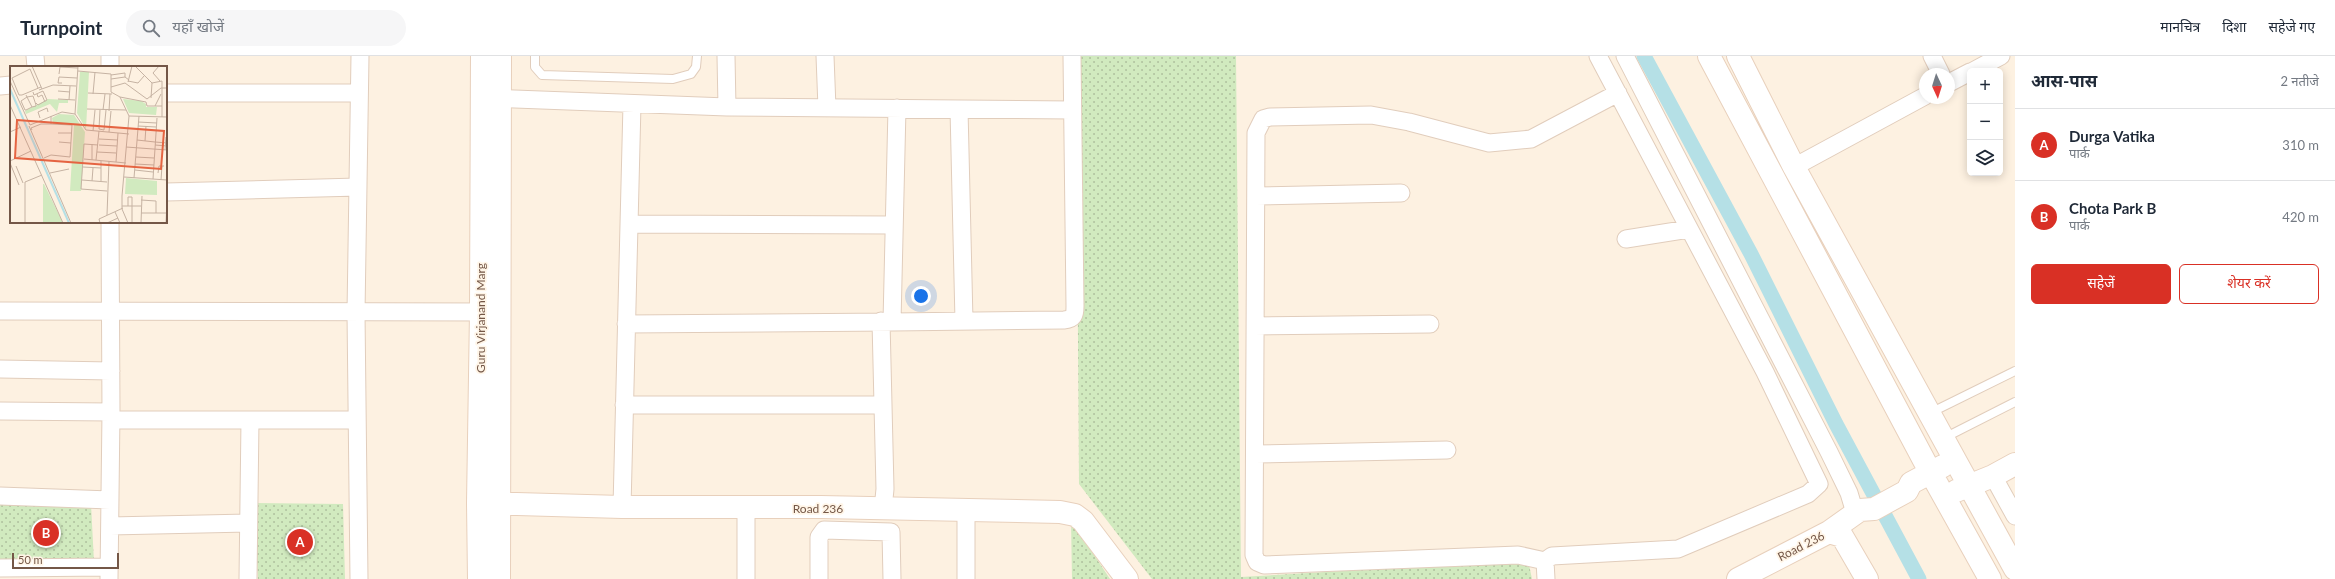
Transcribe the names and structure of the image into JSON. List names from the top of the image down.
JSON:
{
  "streets": {
    "street": ["Guru Virjanand Marg", "Road 236"]
  },
  "crossings": [
    ["Guru Virjanand Marg", "Road 236"]
  ],
  "scale_bar": "50 m",
  "north": "bottom",
  "page": {
    "header": "Turnpoint",
    "search": "यहाँ खोजें",
    "nav": ["मानचित्र", "दिशा", "सहेजे गए"],
    "heading": ["आस-पास", "2 नतीजे"],
    "map_buttons": ["+", "−"],
    "list": [
      {
        "mark": "A",
        "name": "Durga Vatika",
        "note": "पार्क",
        "value": "310 m"
      },
      {
        "mark": "B",
        "name": "Chota Park B",
        "note": "पार्क",
        "value": "420 m"
      }
    ],
    "buttons": ["सहेजें", "शेयर करें"],
    "pins": ["B", "A"],
    "scale": "50 m"
  }
}
